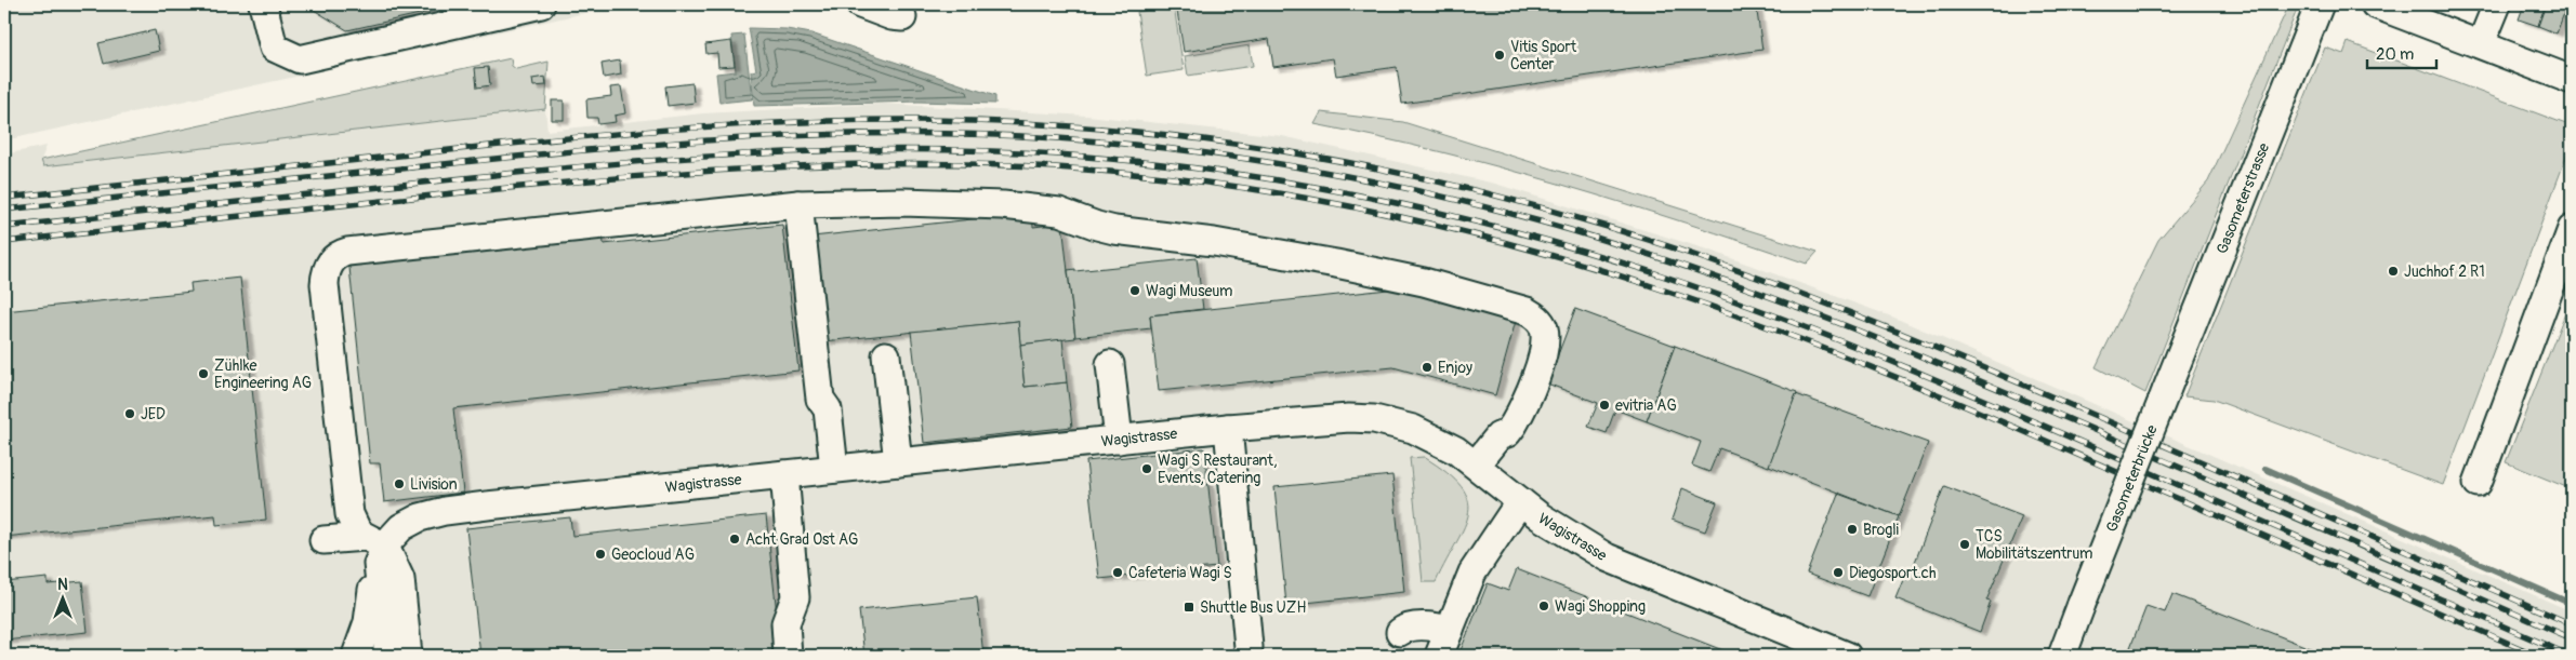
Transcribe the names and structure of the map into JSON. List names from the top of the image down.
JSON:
{
  "streets": {
    "street": ["Gasometerstrasse", "Wagistrasse", "Gasometerbrücke"]
  },
  "crossings": [
    ["Gasometerstrasse", "Gasometerbrücke"]
  ],
  "places": {
    "other": [
      "Vitis Sport Center",
      "Juchhof 2 R1",
      "Wagi Museum",
      "Enjoy",
      "Zühlke Engineering AG",
      "evitria AG",
      "JED",
      "Wagi S Restaurant, Events, Catering",
      "Livision",
      "Brogli",
      "Acht Grad Ost AG",
      "TCS Mobilitätszentrum",
      "Geocloud AG",
      "Cafeteria Wagi S",
      "Diegosport.ch",
      "Wagi Shopping"
    ],
    "transit": ["Shuttle Bus UZH"]
  },
  "scale_bar": "20 m",
  "north": "top"
}
